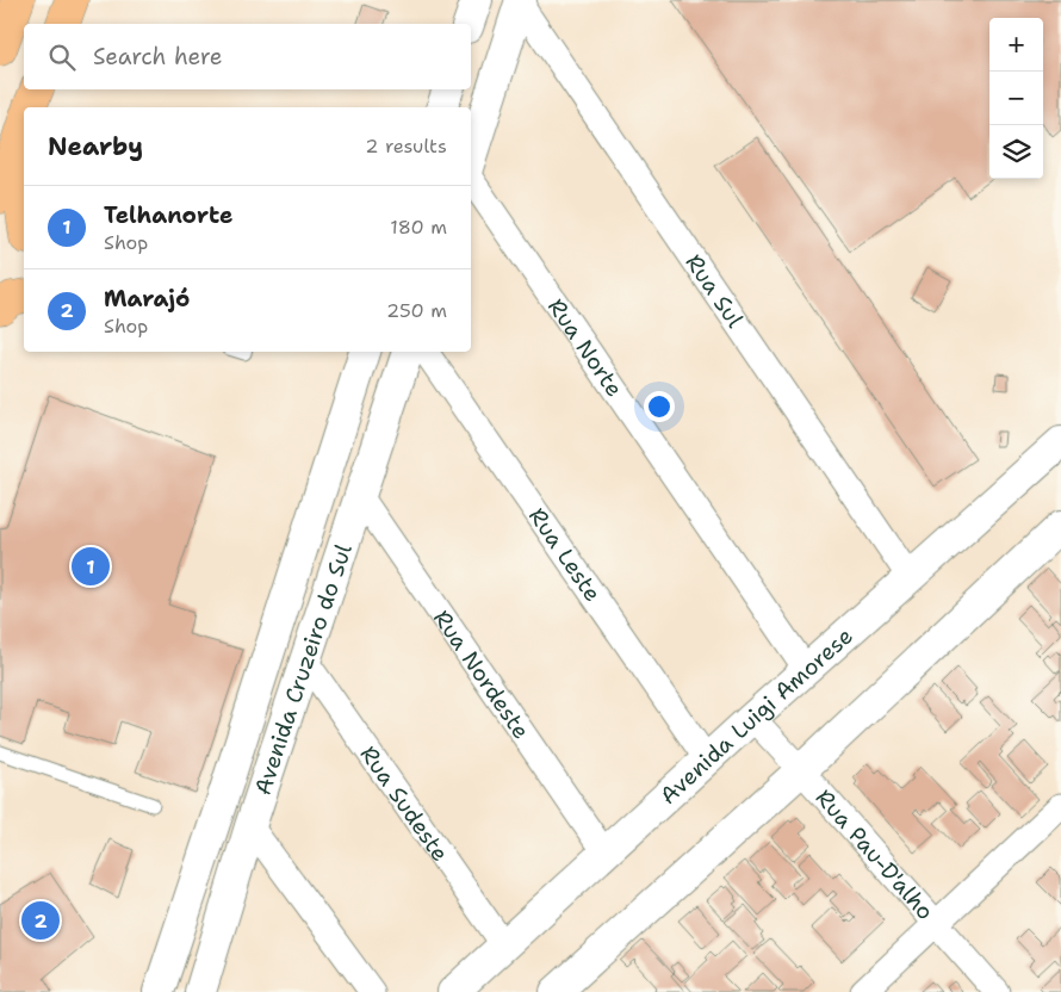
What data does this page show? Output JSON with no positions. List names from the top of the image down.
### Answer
{
  "streets": {
    "street": [
      "Rua Sul",
      "Rua Norte",
      "Rua Leste",
      "Avenida Cruzeiro do Sul",
      "Rua Nordeste",
      "Avenida Luigi Amorese",
      "Rua Sudeste",
      "Rua Pau-D'alho"
    ]
  },
  "crossings": [
    ["Rua Sul", "Avenida Luigi Amorese"],
    ["Rua Norte", "Avenida Luigi Amorese"],
    ["Rua Leste", "Avenida Luigi Amorese"],
    ["Avenida Cruzeiro do Sul", "Rua Nordeste"],
    ["Avenida Cruzeiro do Sul", "Rua Sudeste"],
    ["Rua Nordeste", "Avenida Luigi Amorese"],
    ["Avenida Luigi Amorese", "Rua Sudeste"],
    ["Avenida Luigi Amorese", "Rua Pau-D'alho"]
  ],
  "page": {
    "map_buttons": ["+", "−"],
    "search": "Search here",
    "heading": ["Nearby", "2 results"],
    "list": [
      {
        "mark": "1",
        "name": "Telhanorte",
        "note": "Shop",
        "value": "180 m"
      },
      {
        "mark": "2",
        "name": "Marajó",
        "note": "Shop",
        "value": "250 m"
      }
    ],
    "pins": ["1", "2"]
  }
}
